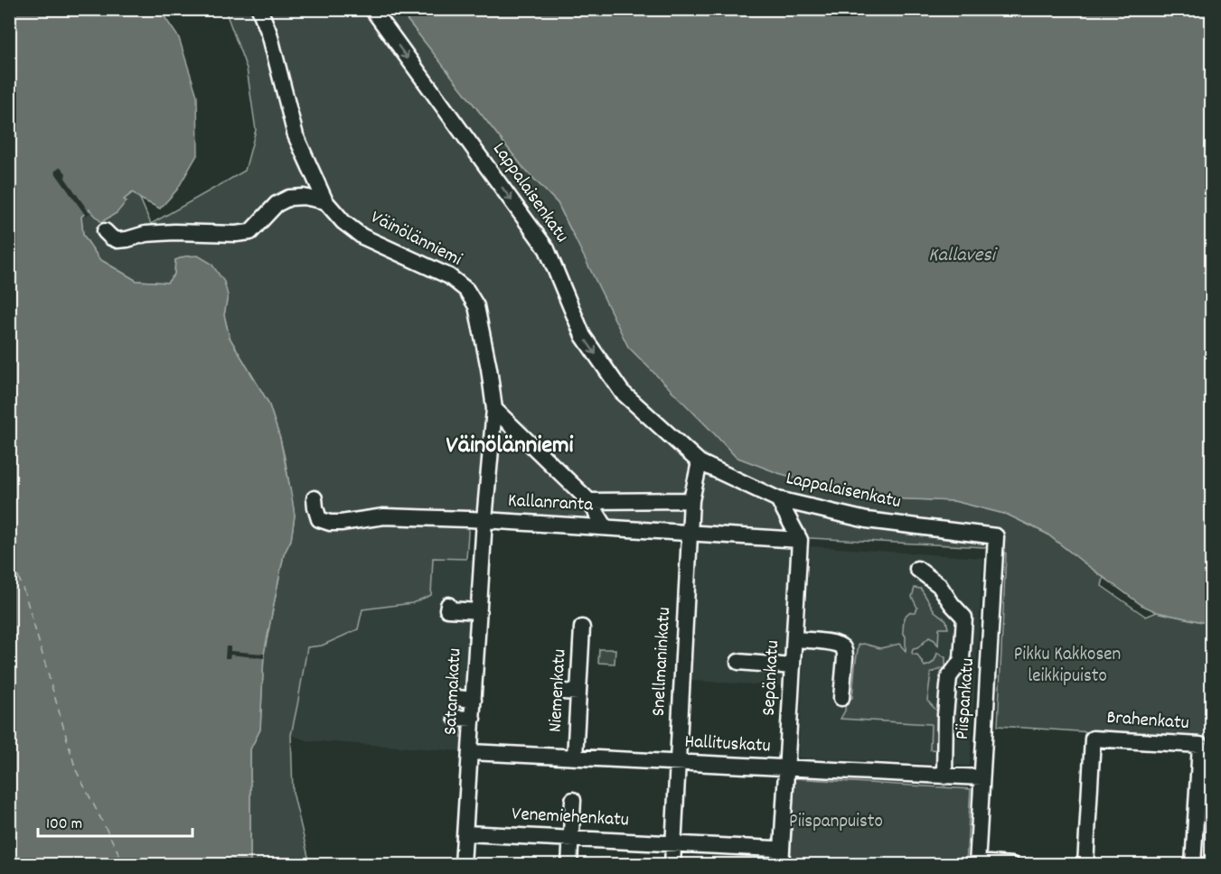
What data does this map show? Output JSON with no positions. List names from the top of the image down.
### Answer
{
  "streets": {
    "street": [
      "Lappalaisenkatu",
      "Väinölänniemi",
      "Kallanranta",
      "Snellmaninkatu",
      "Sepänkatu",
      "Niemenkatu",
      "Satamakatu",
      "Piispankatu",
      "Brahenkatu",
      "Hallituskatu",
      "Venemiehenkatu"
    ]
  },
  "crossings": [
    ["Lappalaisenkatu", "Snellmaninkatu"],
    ["Lappalaisenkatu", "Piispankatu"],
    ["Väinölänniemi", "Kallanranta"],
    ["Väinölänniemi", "Satamakatu"],
    ["Kallanranta", "Snellmaninkatu"],
    ["Kallanranta", "Sepänkatu"],
    ["Kallanranta", "Satamakatu"],
    ["Snellmaninkatu", "Hallituskatu"],
    ["Snellmaninkatu", "Venemiehenkatu"],
    ["Sepänkatu", "Hallituskatu"],
    ["Niemenkatu", "Hallituskatu"],
    ["Satamakatu", "Hallituskatu"],
    ["Satamakatu", "Venemiehenkatu"],
    ["Piispankatu", "Hallituskatu"]
  ],
  "one_way": ["Lappalaisenkatu"],
  "districts": ["Väinölänniemi"],
  "water": ["Kallavesi"],
  "parks": ["Pikku Kakkosen leikkipuisto", "Piispanpuisto"],
  "scale_bar": "100 m"
}
